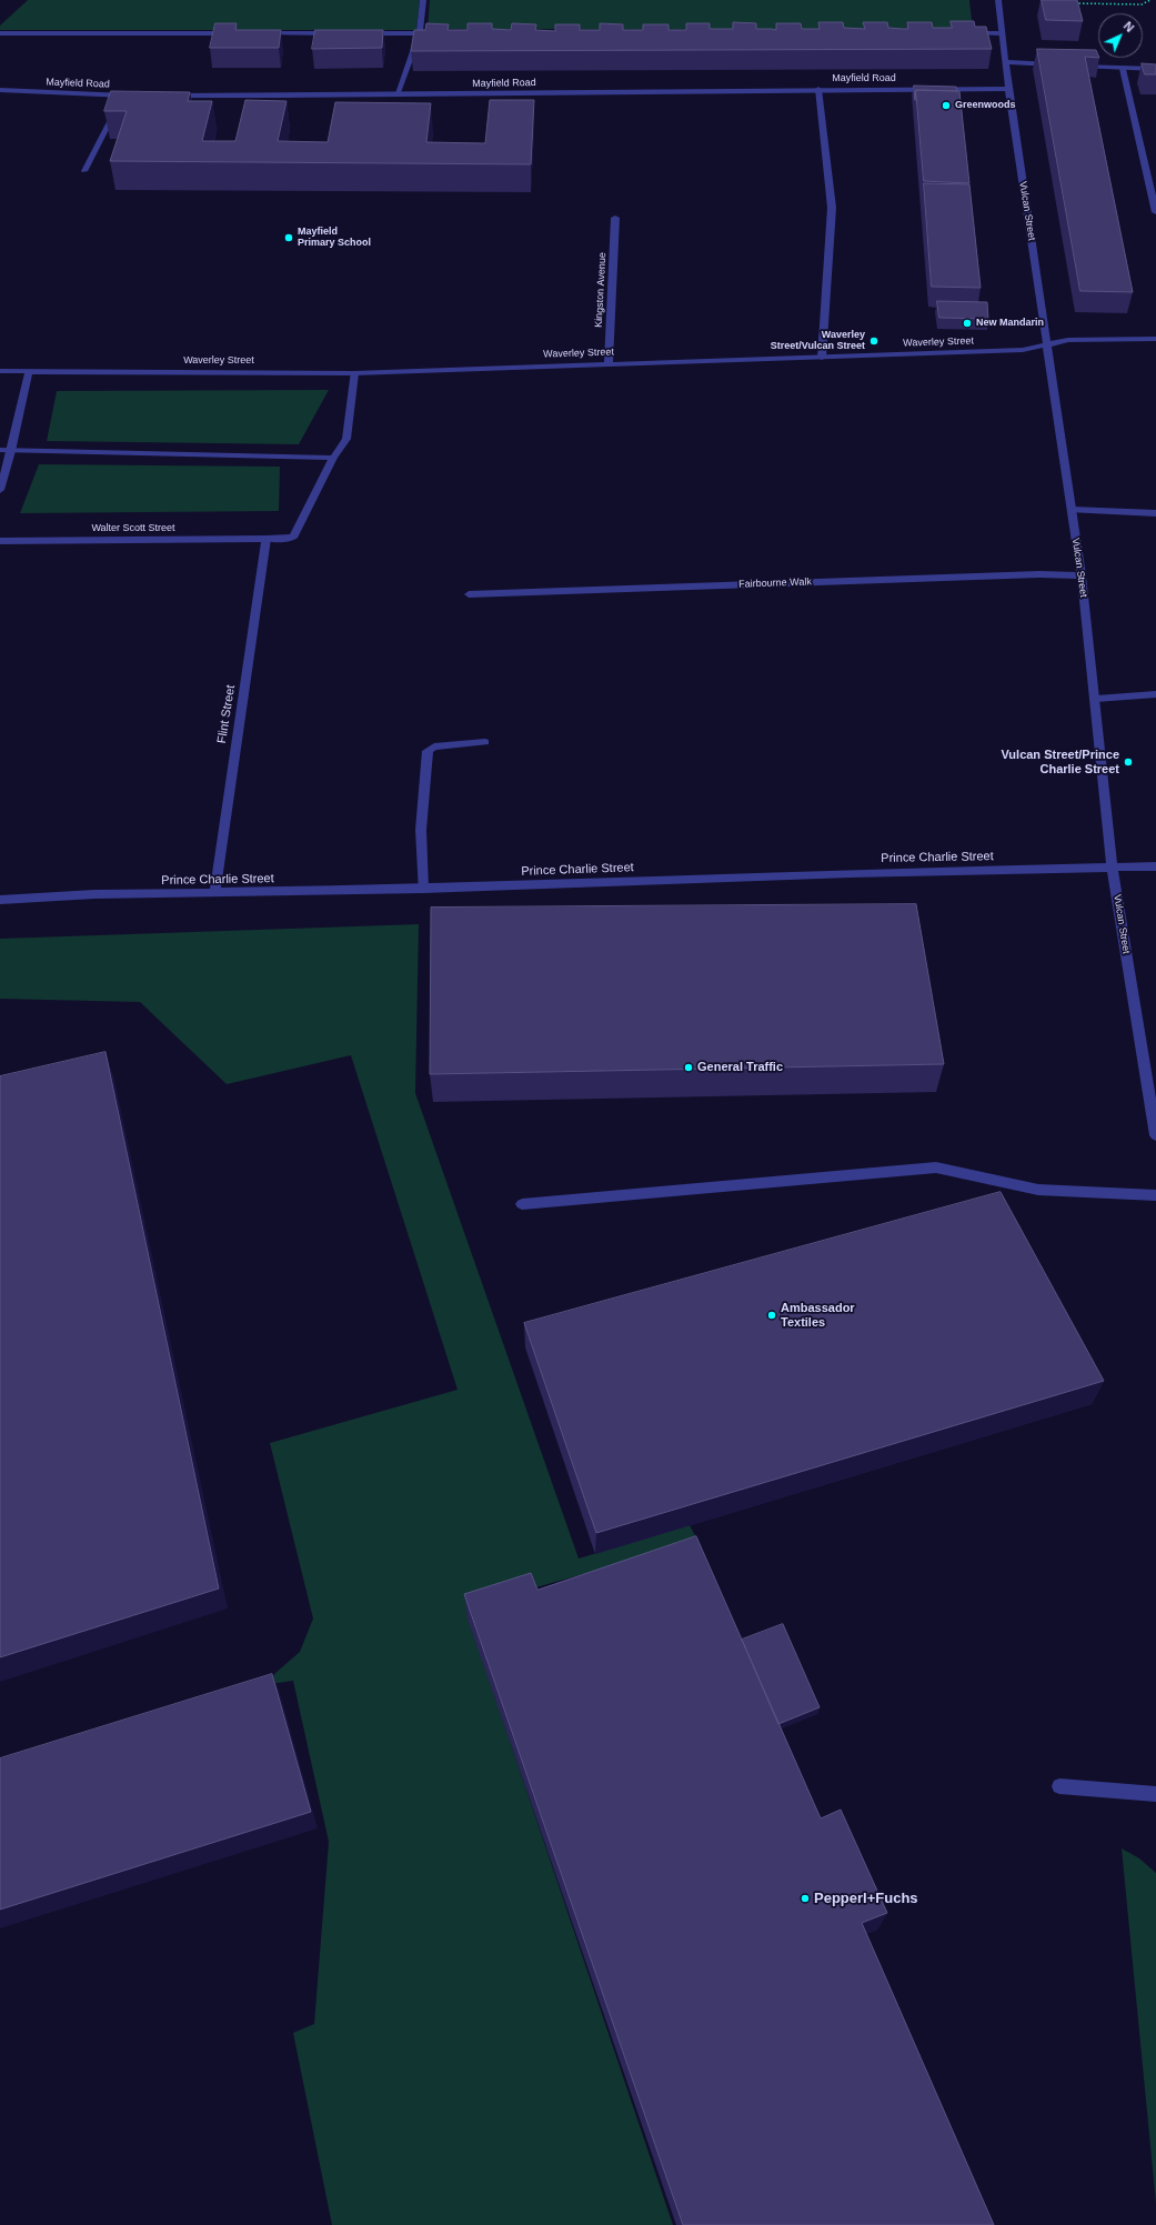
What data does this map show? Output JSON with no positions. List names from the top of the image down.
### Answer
{
  "streets": {
    "street": [
      "Mayfield Road",
      "Vulcan Street",
      "Kingston Avenue",
      "Waverley Street",
      "Walter Scott Street",
      "Fairbourne Walk",
      "Flint Street",
      "Prince Charlie Street"
    ]
  },
  "crossings": [
    ["Mayfield Road", "Vulcan Street"],
    ["Vulcan Street", "Waverley Street"],
    ["Vulcan Street", "Fairbourne Walk"],
    ["Vulcan Street", "Prince Charlie Street"],
    ["Kingston Avenue", "Waverley Street"],
    ["Walter Scott Street", "Flint Street"],
    ["Flint Street", "Prince Charlie Street"]
  ],
  "places": [
    "Greenwoods",
    "Mayfield Primary School",
    "New Mandarin",
    "Waverley Street/Vulcan Street",
    "Vulcan Street/Prince Charlie Street",
    "General Traffic",
    "Ambassador Textiles",
    "Pepperl+Fuchs"
  ],
  "north": "top right"
}
